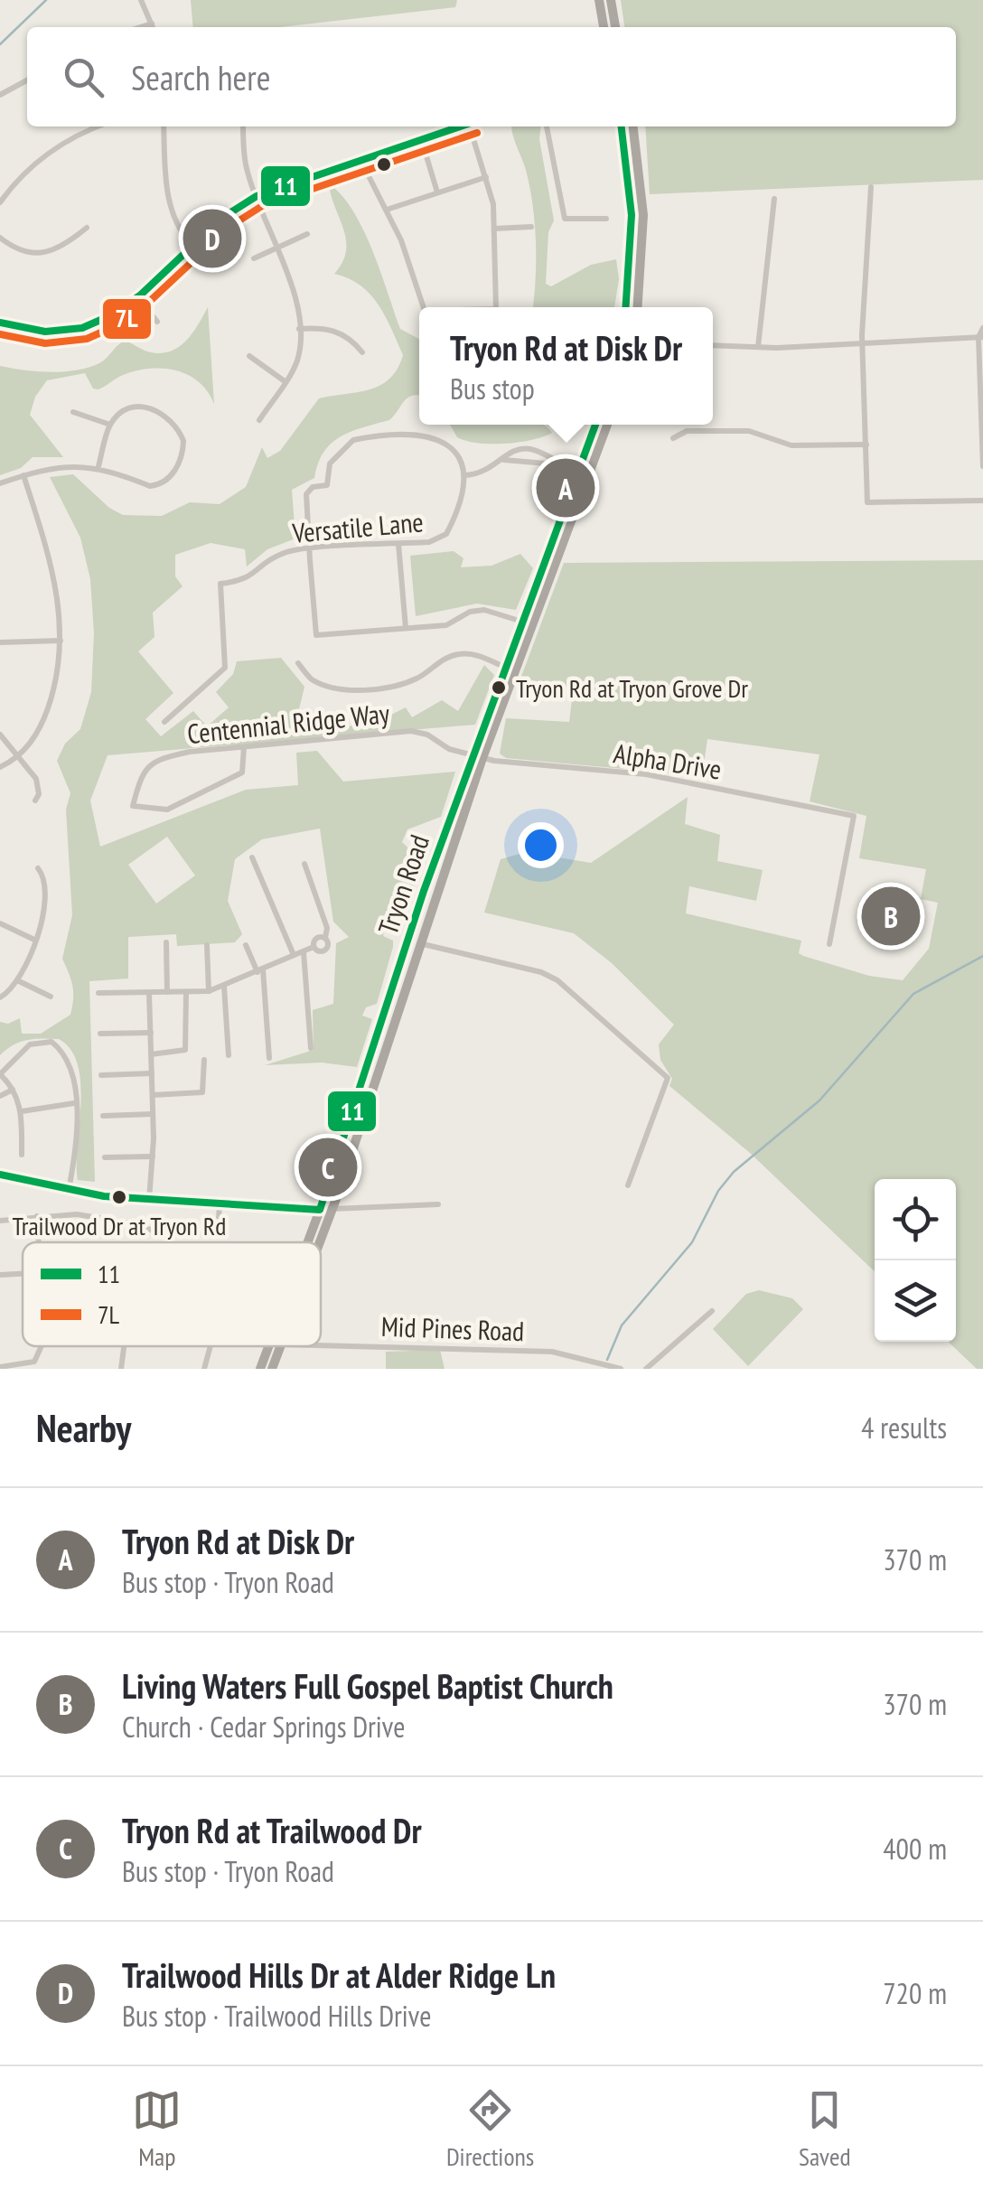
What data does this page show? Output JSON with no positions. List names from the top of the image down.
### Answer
{
  "streets": {
    "main road": ["Tryon Road"],
    "street": [
      "Versatile Lane",
      "Centennial Ridge Way",
      "Alpha Drive",
      "Mid Pines Road"
    ]
  },
  "crossings": [
    ["Centennial Ridge Way", "Alpha Drive"],
    ["Centennial Ridge Way", "Tryon Road"],
    ["Alpha Drive", "Tryon Road"]
  ],
  "places": ["Tryon Rd at Tryon Grove Dr", "Trailwood Dr at Tryon Rd"],
  "lines": ["transit line 11", "transit line 7L"],
  "legend": ["11", "7L"],
  "page": {
    "search": "Search here",
    "pins": [
      "D",
      "A",
      "B",
      "C"
    ],
    "popup": ["Tryon Rd at Disk Dr", "Bus stop"],
    "heading": ["Nearby", "4 results"],
    "list": [
      {
        "mark": "A",
        "name": "Tryon Rd at Disk Dr",
        "note": "Bus stop · Tryon Road",
        "value": "370 m"
      },
      {
        "mark": "B",
        "name": "Living Waters Full Gospel Baptist Church",
        "note": "Church · Cedar Springs Drive",
        "value": "370 m"
      },
      {
        "mark": "C",
        "name": "Tryon Rd at Trailwood Dr",
        "note": "Bus stop · Tryon Road",
        "value": "400 m"
      },
      {
        "mark": "D",
        "name": "Trailwood Hills Dr at Alder Ridge Ln",
        "note": "Bus stop · Trailwood Hills Drive",
        "value": "720 m"
      }
    ],
    "nav": ["Map", "Directions", "Saved"]
  }
}
